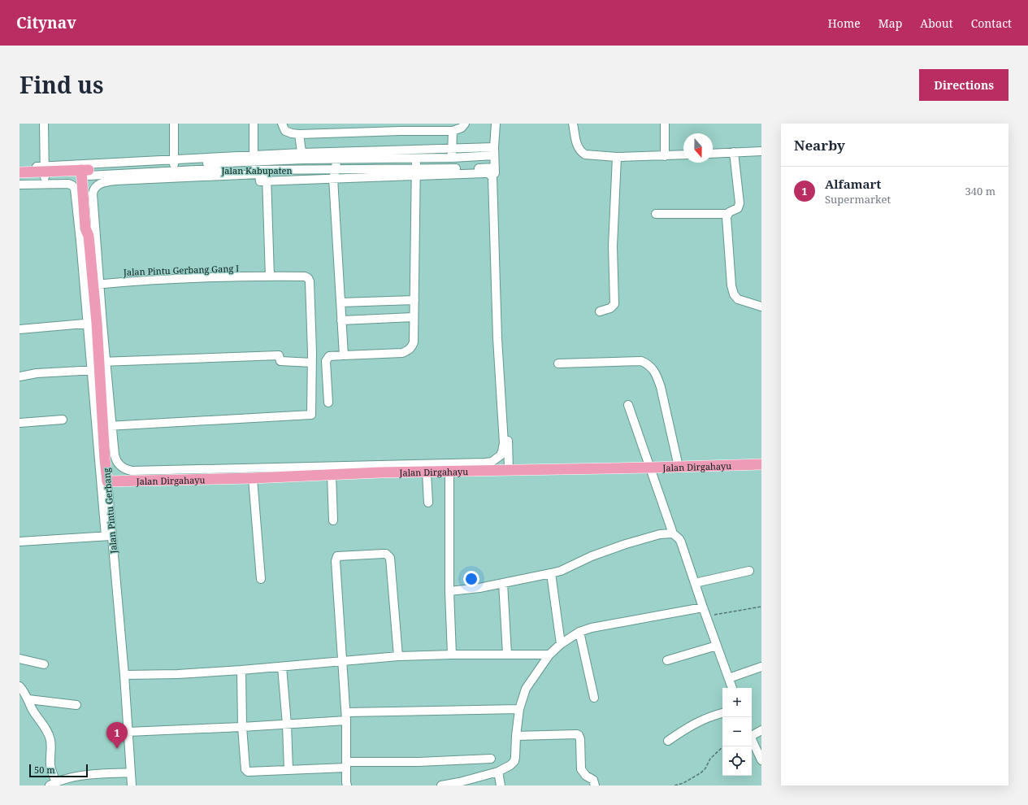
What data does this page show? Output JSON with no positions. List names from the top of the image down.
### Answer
{
  "streets": {
    "main road": ["Jalan Kabupaten", "Jalan Dirgahayu", "Jalan Pintu Gerbang"],
    "street": ["Jalan Pintu Gerbang Gang I"]
  },
  "crossings": [
    ["Jalan Kabupaten", "Jalan Pintu Gerbang"],
    ["Jalan Pintu Gerbang Gang I", "Jalan Pintu Gerbang"],
    ["Jalan Dirgahayu", "Jalan Pintu Gerbang"]
  ],
  "scale_bar": "50 m",
  "north": "bottom",
  "page": {
    "header": "Citynav",
    "nav": [
      "Home",
      "Map",
      "About",
      "Contact"
    ],
    "title": "Find us",
    "buttons": "Directions",
    "heading": "Nearby",
    "list": [
      {
        "mark": "1",
        "name": "Alfamart",
        "note": "Supermarket",
        "value": "340 m"
      }
    ],
    "map_buttons": ["+", "−"],
    "pins": "1",
    "scale": "50 m"
  }
}
